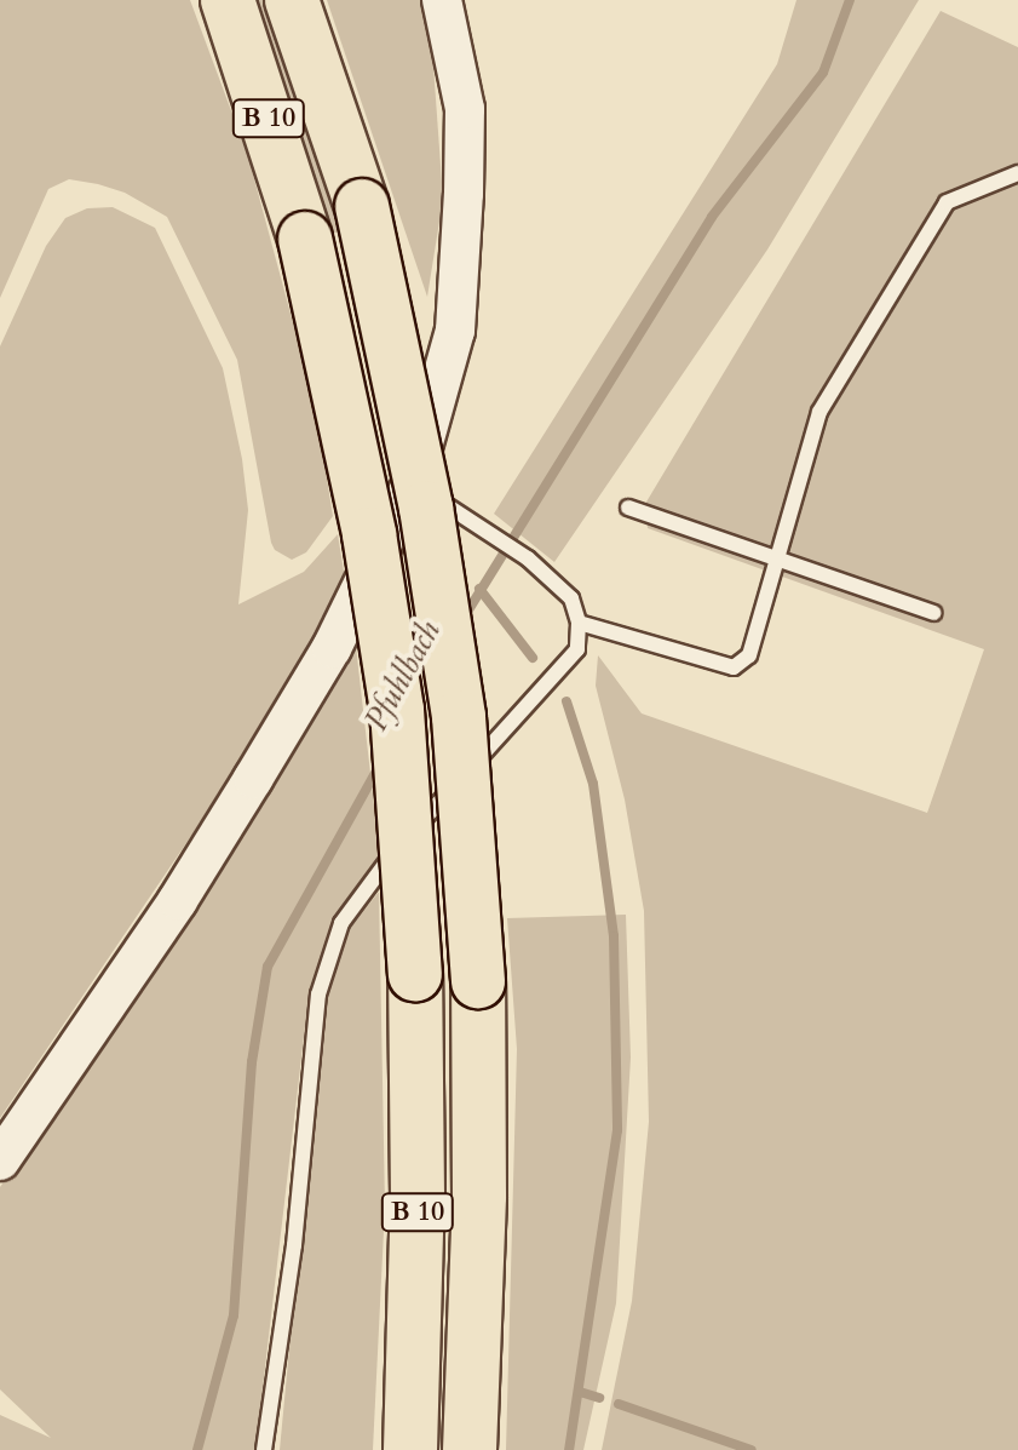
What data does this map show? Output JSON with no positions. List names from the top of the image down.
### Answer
{
  "streets": {
    "highway": ["B 10"]
  },
  "water": ["Pfuhlbach"]
}
